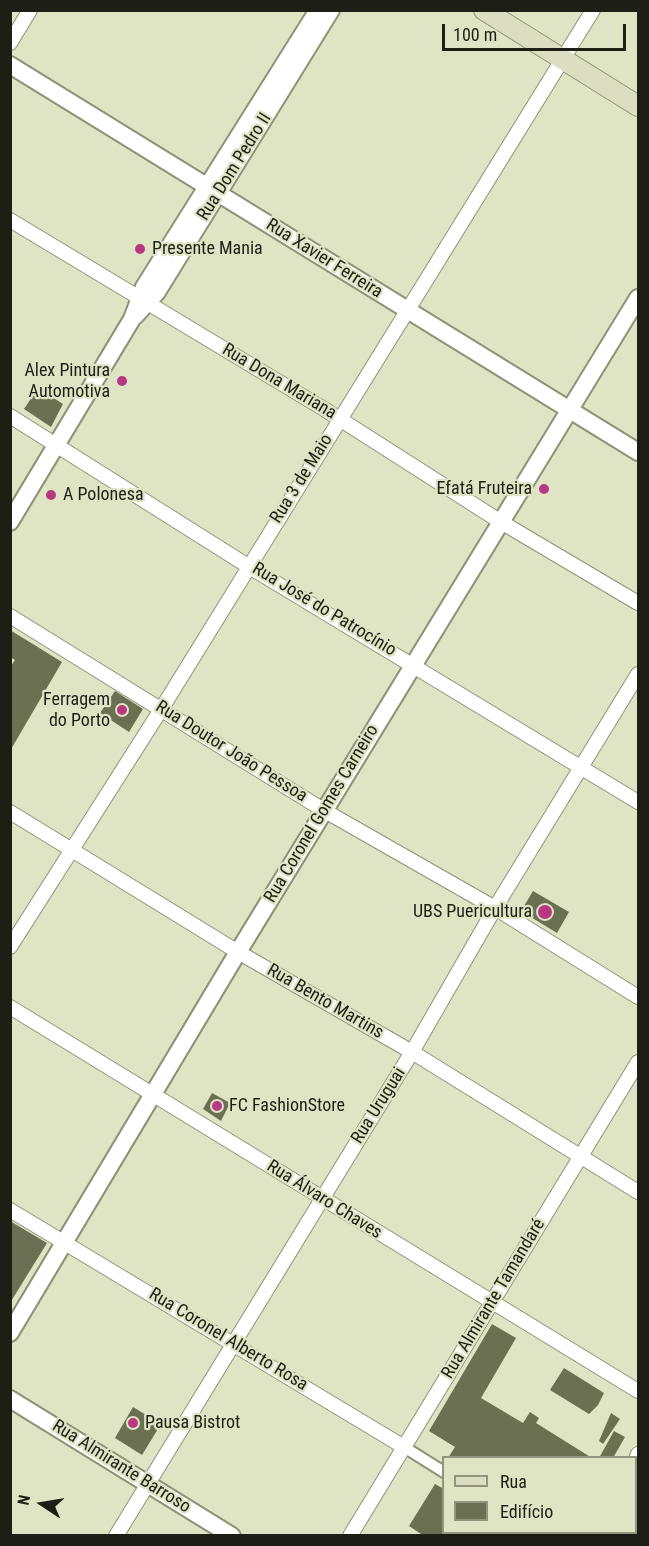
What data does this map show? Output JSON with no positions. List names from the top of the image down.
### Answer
{
  "streets": {
    "street": [
      "Rua Dom Pedro II",
      "Rua Xavier Ferreira",
      "Rua Dona Mariana",
      "Rua 3 de Maio",
      "Rua José do Patrocínio",
      "Rua Doutor João Pessoa",
      "Rua Coronel Gomes Carneiro",
      "Rua Bento Martins",
      "Rua Uruguai",
      "Rua Álvaro Chaves",
      "Rua Almirante Tamandaré",
      "Rua Coronel Alberto Rosa",
      "Rua Almirante Barroso"
    ]
  },
  "crossings": [
    ["Rua Dom Pedro II", "Rua Xavier Ferreira"],
    ["Rua Dom Pedro II", "Rua Dona Mariana"],
    ["Rua Dom Pedro II", "Rua José do Patrocínio"],
    ["Rua Xavier Ferreira", "Rua 3 de Maio"],
    ["Rua Xavier Ferreira", "Rua Coronel Gomes Carneiro"],
    ["Rua Dona Mariana", "Rua 3 de Maio"],
    ["Rua Dona Mariana", "Rua Coronel Gomes Carneiro"],
    ["Rua 3 de Maio", "Rua José do Patrocínio"],
    ["Rua 3 de Maio", "Rua Doutor João Pessoa"],
    ["Rua 3 de Maio", "Rua Bento Martins"],
    ["Rua José do Patrocínio", "Rua Coronel Gomes Carneiro"],
    ["Rua José do Patrocínio", "Rua Uruguai"],
    ["Rua Doutor João Pessoa", "Rua Coronel Gomes Carneiro"],
    ["Rua Doutor João Pessoa", "Rua Uruguai"],
    ["Rua Coronel Gomes Carneiro", "Rua Bento Martins"],
    ["Rua Coronel Gomes Carneiro", "Rua Álvaro Chaves"],
    ["Rua Coronel Gomes Carneiro", "Rua Coronel Alberto Rosa"],
    ["Rua Bento Martins", "Rua Uruguai"],
    ["Rua Bento Martins", "Rua Almirante Tamandaré"],
    ["Rua Uruguai", "Rua Álvaro Chaves"],
    ["Rua Uruguai", "Rua Coronel Alberto Rosa"],
    ["Rua Uruguai", "Rua Almirante Barroso"],
    ["Rua Álvaro Chaves", "Rua Almirante Tamandaré"],
    ["Rua Almirante Tamandaré", "Rua Coronel Alberto Rosa"]
  ],
  "places": [
    "Presente Mania",
    "Alex Pintura Automotiva",
    "Efatá Fruteira",
    "A Polonesa",
    "Ferragem do Porto",
    "UBS Puericultura",
    "FC FashionStore",
    "Pausa Bistrot"
  ],
  "legend": ["Rua", "Edifício"],
  "scale_bar": "100 m",
  "north": "left"
}
